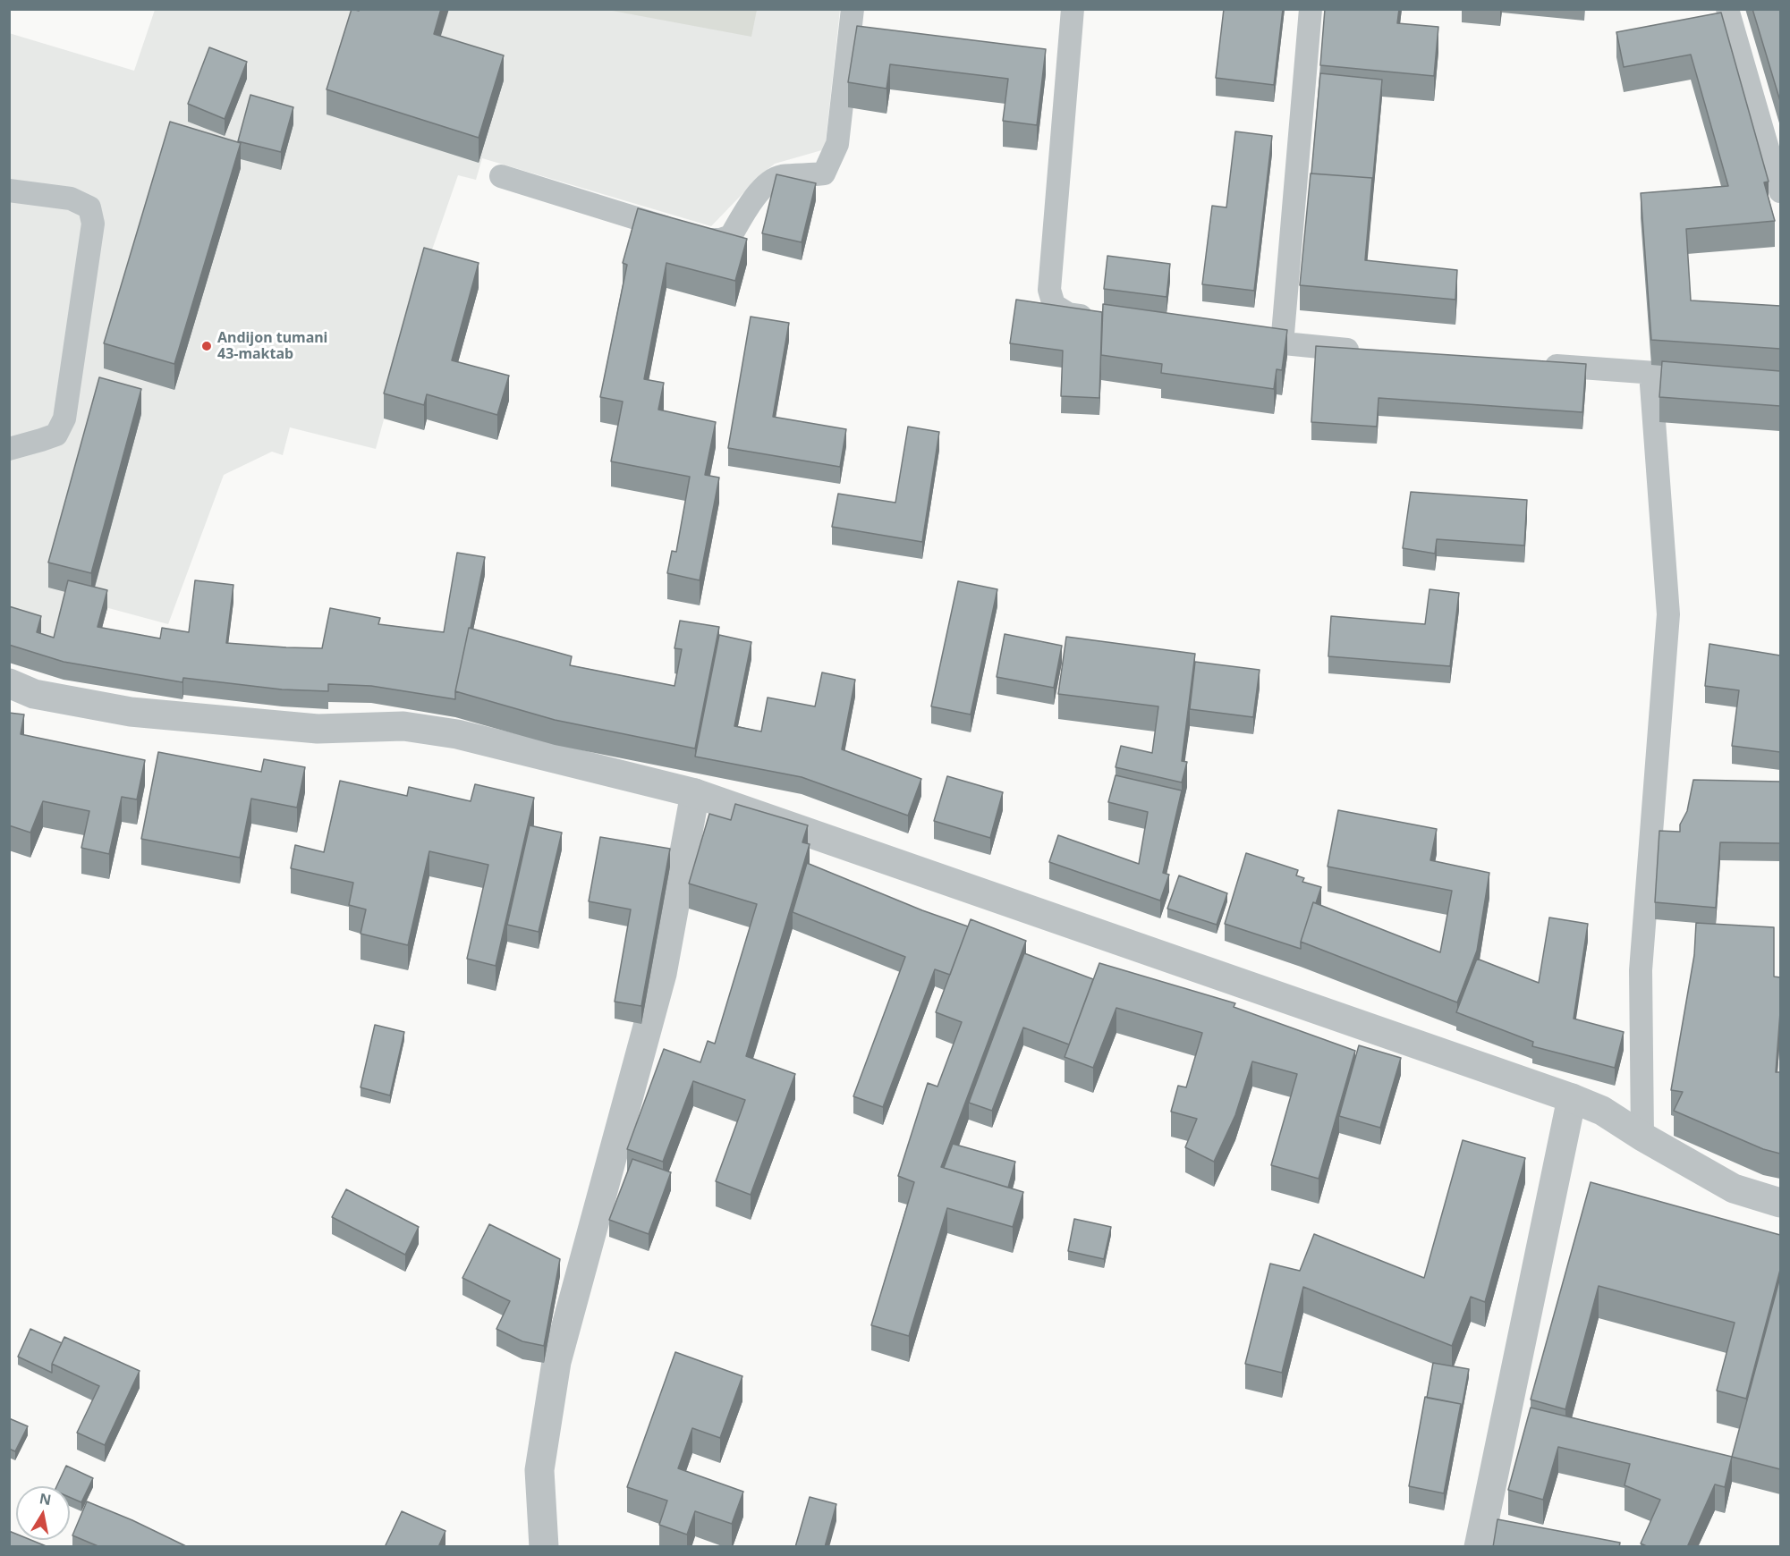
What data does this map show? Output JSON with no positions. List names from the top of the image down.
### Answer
{
  "places": ["Andijon tumani 43-maktab"],
  "north": "top"
}
